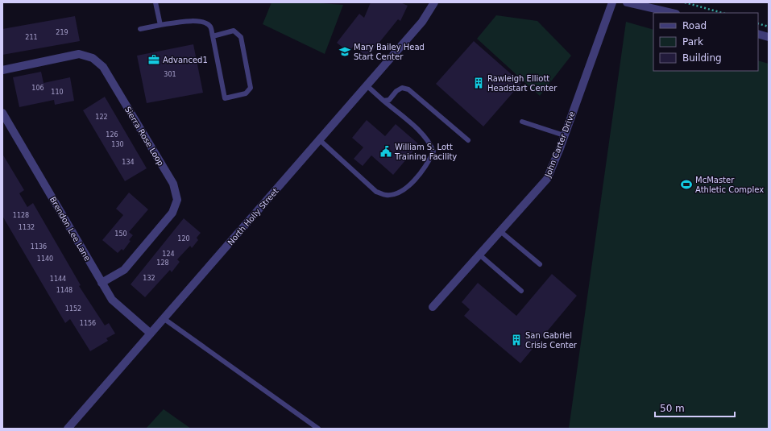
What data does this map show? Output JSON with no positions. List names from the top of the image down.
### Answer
{
  "streets": {
    "street": [
      "Sierra Rose Loop",
      "John Carter Drive",
      "North Holly Street",
      "Brendon Lee Lane"
    ]
  },
  "crossings": [
    ["Sierra Rose Loop", "Brendon Lee Lane"],
    ["North Holly Street", "Brendon Lee Lane"]
  ],
  "places": {
    "school or university": ["Mary Bailey Head Start Center"],
    "office": ["Advanced1"],
    "building": ["Rawleigh Elliott Headstart Center", "San Gabriel Crisis Center"],
    "public building": ["William S. Lott Training Facility"],
    "sports": ["McMaster Athletic Complex"]
  },
  "house_numbers": [
    "219",
    "211",
    "301",
    "106",
    "110",
    "122",
    "126",
    "130",
    "134",
    "1128",
    "1132",
    "150",
    "120",
    "1136",
    "124",
    "1140",
    "128",
    "132",
    "1144",
    "1148",
    "1152",
    "1156"
  ],
  "legend": ["Road", "Park", "Building"],
  "scale_bar": "50 m"
}
